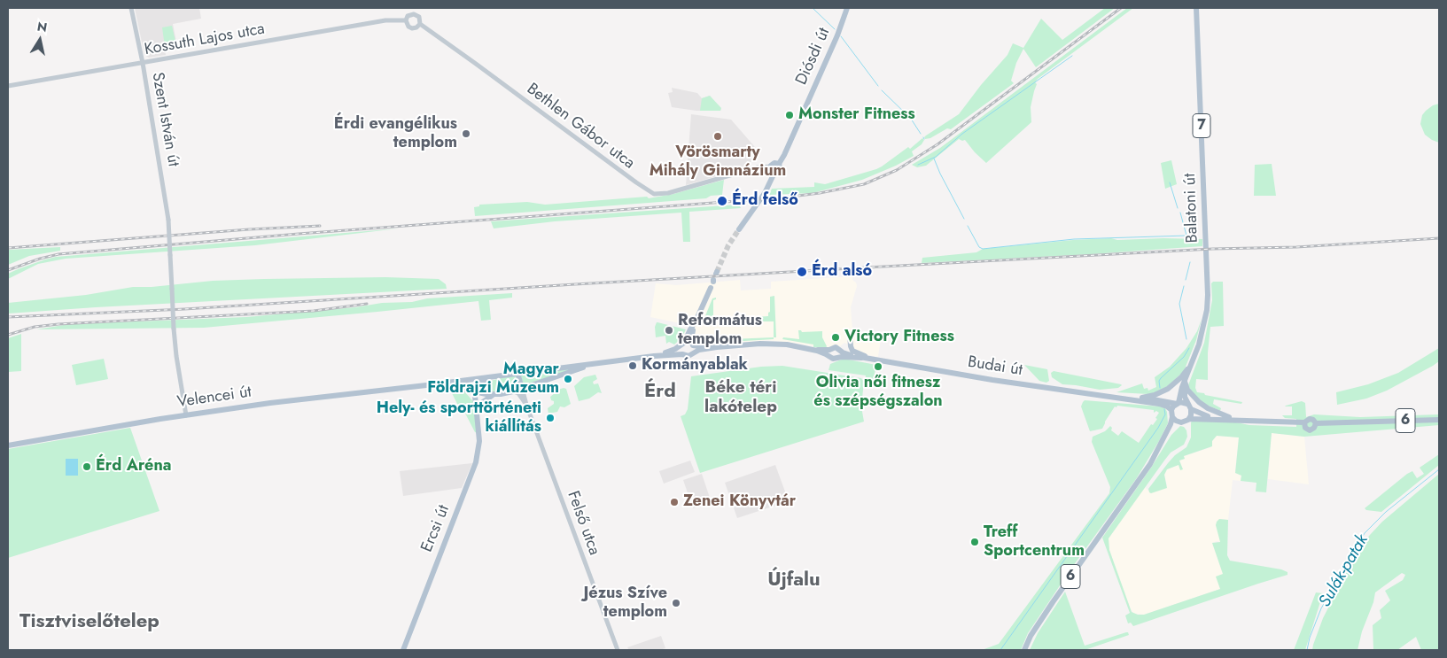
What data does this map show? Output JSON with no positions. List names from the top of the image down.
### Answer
{
  "streets": {
    "main road": [
      "Diósdi út",
      "7",
      "Balatoni út",
      "Budai út",
      "Velencei út",
      "6",
      "Ercsi út"
    ],
    "street": [
      "Kossuth Lajos utca",
      "Szent István út",
      "Bethlen Gábor utca",
      "Felső utca"
    ]
  },
  "crossings": [
    ["Kossuth Lajos utca", "Szent István út"],
    ["Kossuth Lajos utca", "Bethlen Gábor utca"],
    ["Diósdi út", "Bethlen Gábor utca"],
    ["Szent István út", "Velencei út"],
    ["7", "Balatoni út"],
    ["7", "Budai út"],
    ["7", "6"],
    ["Balatoni út", "Budai út"],
    ["Balatoni út", "6"],
    ["Budai út", "6"]
  ],
  "districts": [
    "Béke téri lakótelep",
    "Érd",
    "Újfalu",
    "Tisztviselőtelep"
  ],
  "water": ["Sulák-patak"],
  "places": [
    "Monster Fitness",
    "Érdi evangélikus templom",
    "Vörösmarty Mihály Gimnázium",
    "Érd felső",
    "Érd alsó",
    "Református templom",
    "Victory Fitness",
    "Kormányablak",
    "Olivia női fitnesz és szépségszalon",
    "Magyar Földrajzi Múzeum",
    "Hely- és sporttörténeti kiállítás",
    "Érd Aréna",
    "Zenei Könyvtár",
    "Treff Sportcentrum",
    "Jézus Szíve templom"
  ],
  "north": "top"
}
